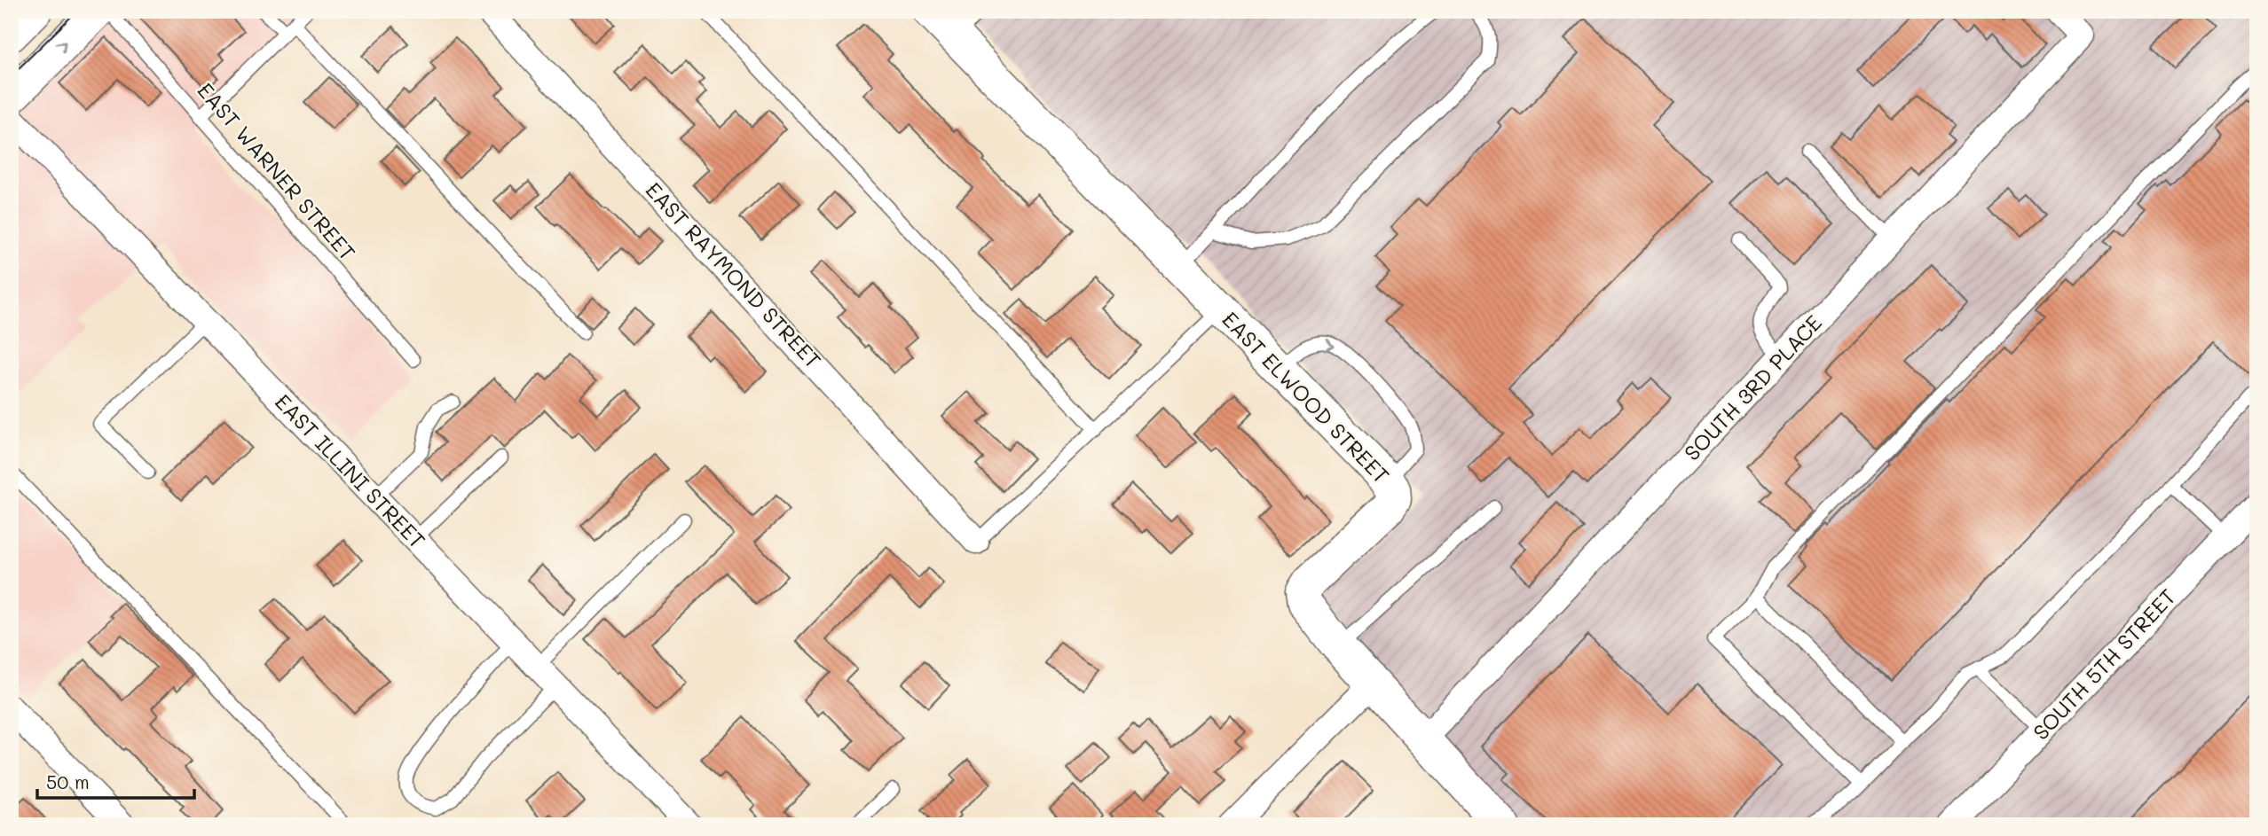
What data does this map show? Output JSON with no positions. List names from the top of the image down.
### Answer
{
  "streets": {
    "street": [
      "EAST RAYMOND STREET",
      "SOUTH 3RD PLACE",
      "EAST ELWOOD STREET",
      "EAST ILLINI STREET",
      "SOUTH 5TH STREET"
    ],
    "lane": ["EAST WARNER STREET"]
  },
  "crossings": [
    ["SOUTH 3RD PLACE", "EAST ELWOOD STREET"]
  ],
  "scale_bar": "50 m"
}
